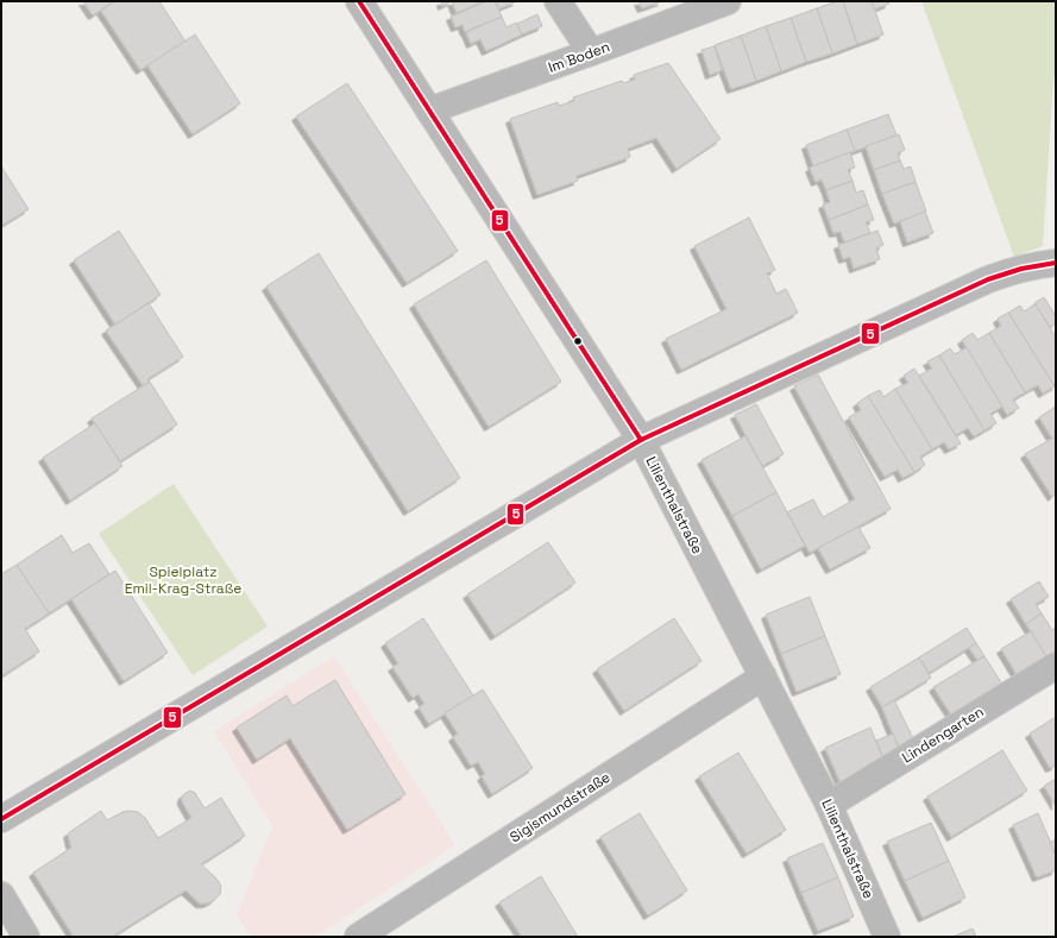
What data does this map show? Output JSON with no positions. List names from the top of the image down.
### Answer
{
  "streets": {
    "street": [
      "Im Boden",
      "Lilienthalstraße",
      "Lindengarten",
      "Sigismundstraße"
    ]
  },
  "crossings": [
    ["Im Boden", "Lilienthalstraße"],
    ["Lilienthalstraße", "Lindengarten"],
    ["Lilienthalstraße", "Sigismundstraße"]
  ],
  "parks": ["Spielplatz Emil-Krag-Straße"],
  "lines": ["transit line 5"]
}
